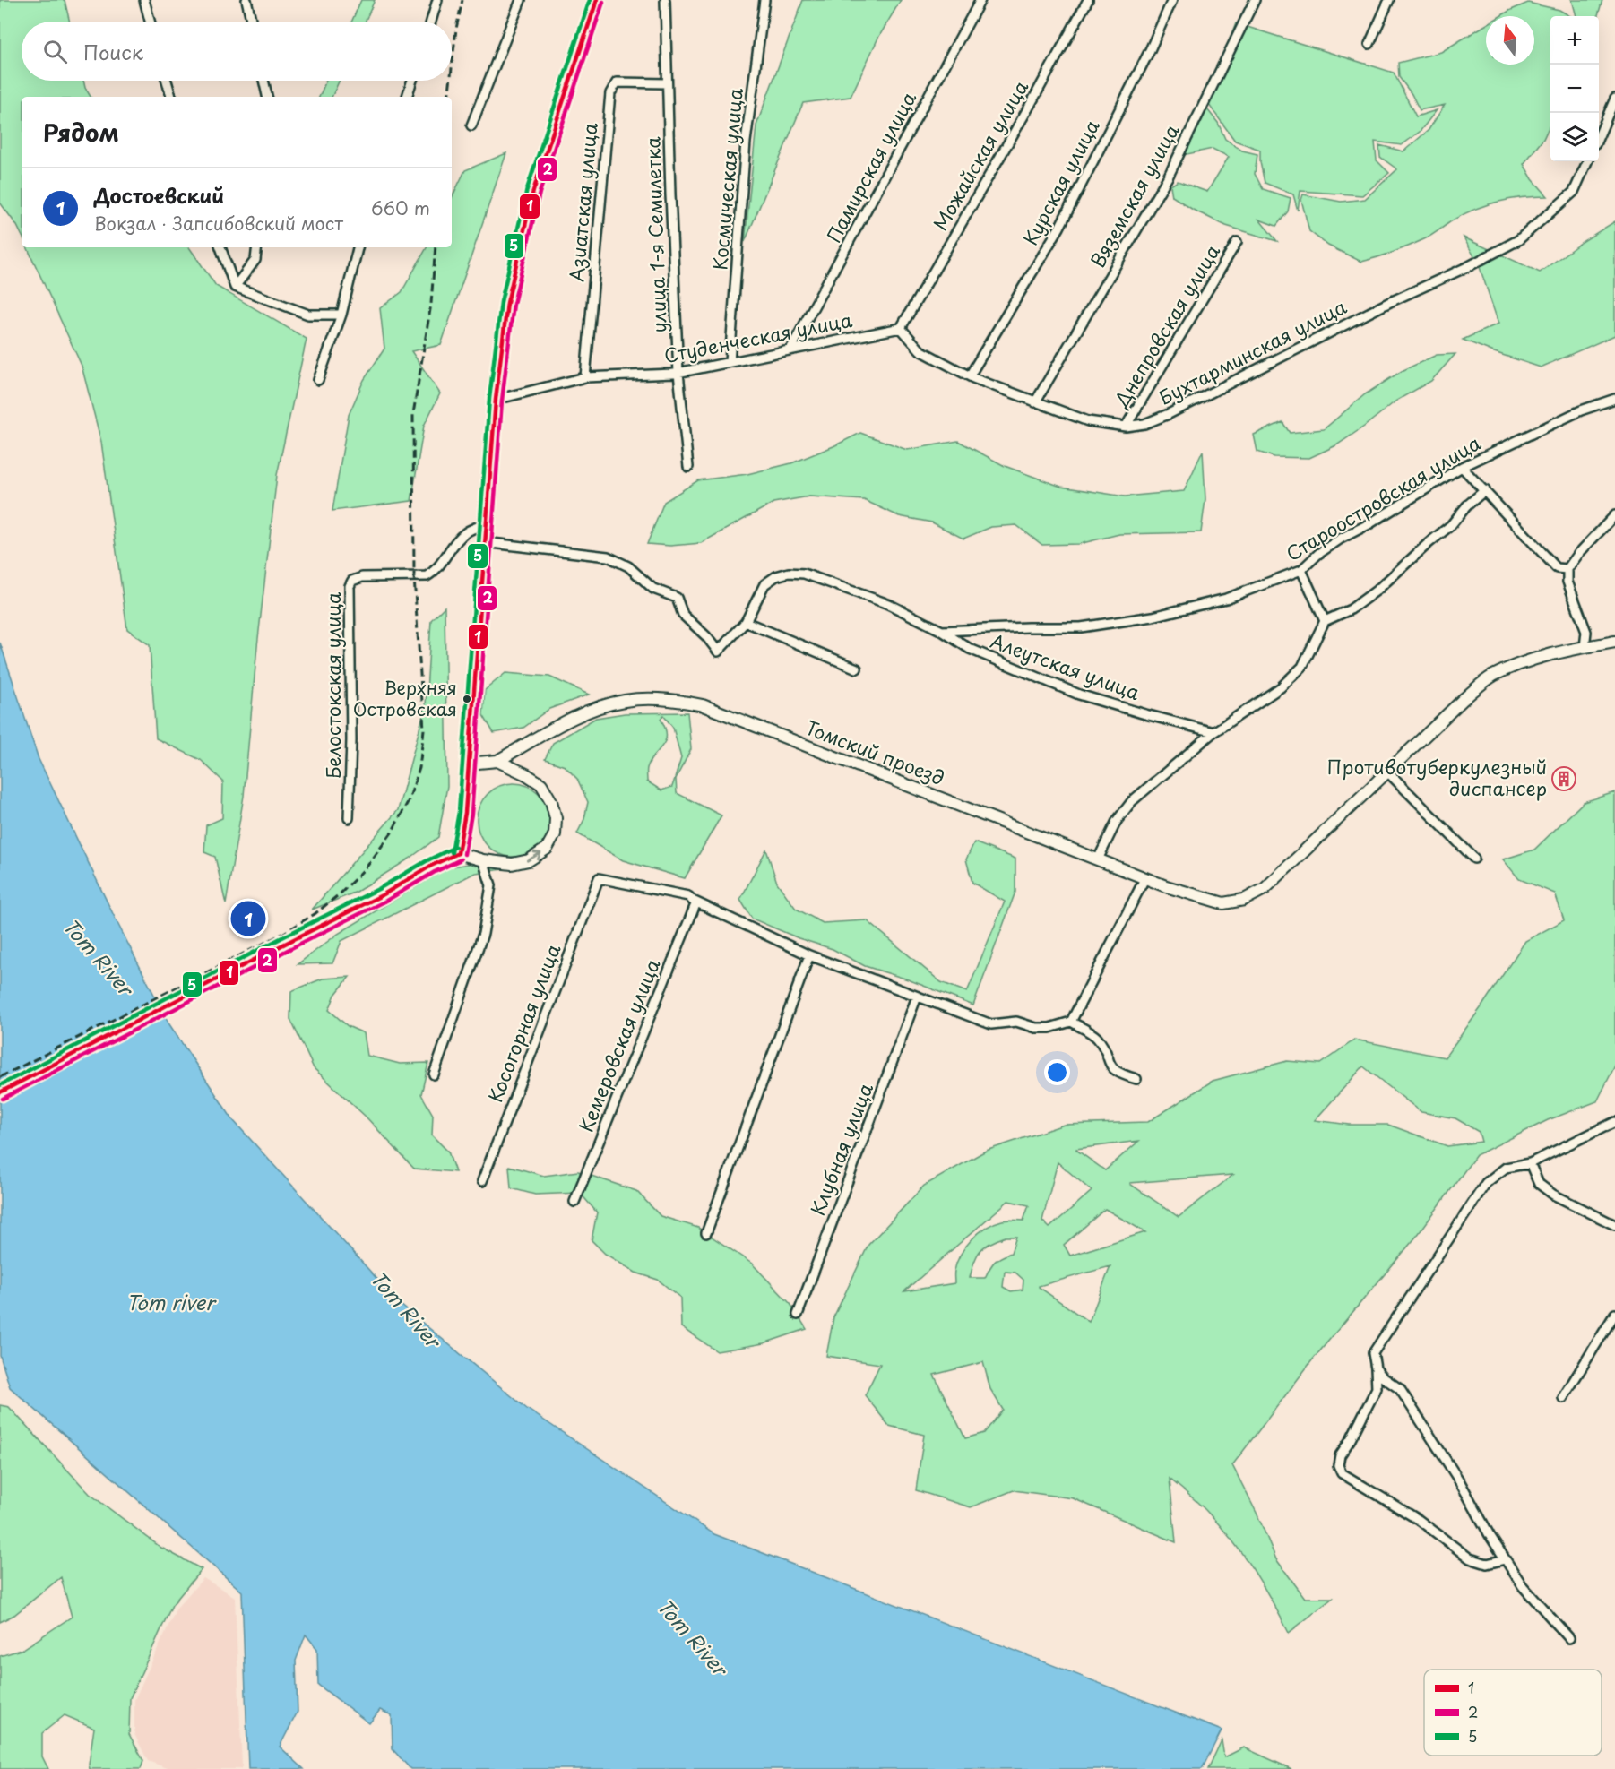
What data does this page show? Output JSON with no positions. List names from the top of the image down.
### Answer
{
  "streets": {
    "main road": ["Томский проезд"],
    "street": [
      "Можайская улица",
      "Памирская улица",
      "Космическая улица",
      "Курская улица",
      "Вяземская улица",
      "Азиатская улица",
      "улица 1-я Семилетка",
      "Днепровская улица",
      "Студенческая улица",
      "Бухтарминская улица",
      "Староостровская улица",
      "Алеутская улица",
      "Белостокская улица",
      "Косогорная улица",
      "Кемеровская улица",
      "Клубная улица"
    ]
  },
  "crossings": [
    ["Можайская улица", "Студенческая улица"],
    ["Можайская улица", "Бухтарминская улица"],
    ["Памирская улица", "Студенческая улица"],
    ["Космическая улица", "Студенческая улица"],
    ["Курская улица", "Бухтарминская улица"],
    ["Вяземская улица", "Бухтарминская улица"],
    ["Азиатская улица", "улица 1-я Семилетка"],
    ["Азиатская улица", "Студенческая улица"],
    ["улица 1-я Семилетка", "Студенческая улица"],
    ["Днепровская улица", "Бухтарминская улица"],
    ["Студенческая улица", "Бухтарминская улица"],
    ["Староостровская улица", "Алеутская улица"],
    ["Косогорная улица", "Кемеровская улица"]
  ],
  "water": ["Tom River", "Tom river"],
  "places": {
    "other": ["Верхняя Островская"],
    "building": ["Противотуберкулезный диспансер"]
  },
  "lines": ["transit line 1", "transit line 5", "transit line 2"],
  "legend": ["1", "2", "5"],
  "north": "top",
  "page": {
    "map_buttons": ["+", "−"],
    "search": "Поиск",
    "heading": "Рядом",
    "list": [
      {
        "mark": "1",
        "name": "Достоевский",
        "note": "Вокзал · Запсибовский мост",
        "value": "660 m"
      }
    ],
    "pins": "1"
  }
}
